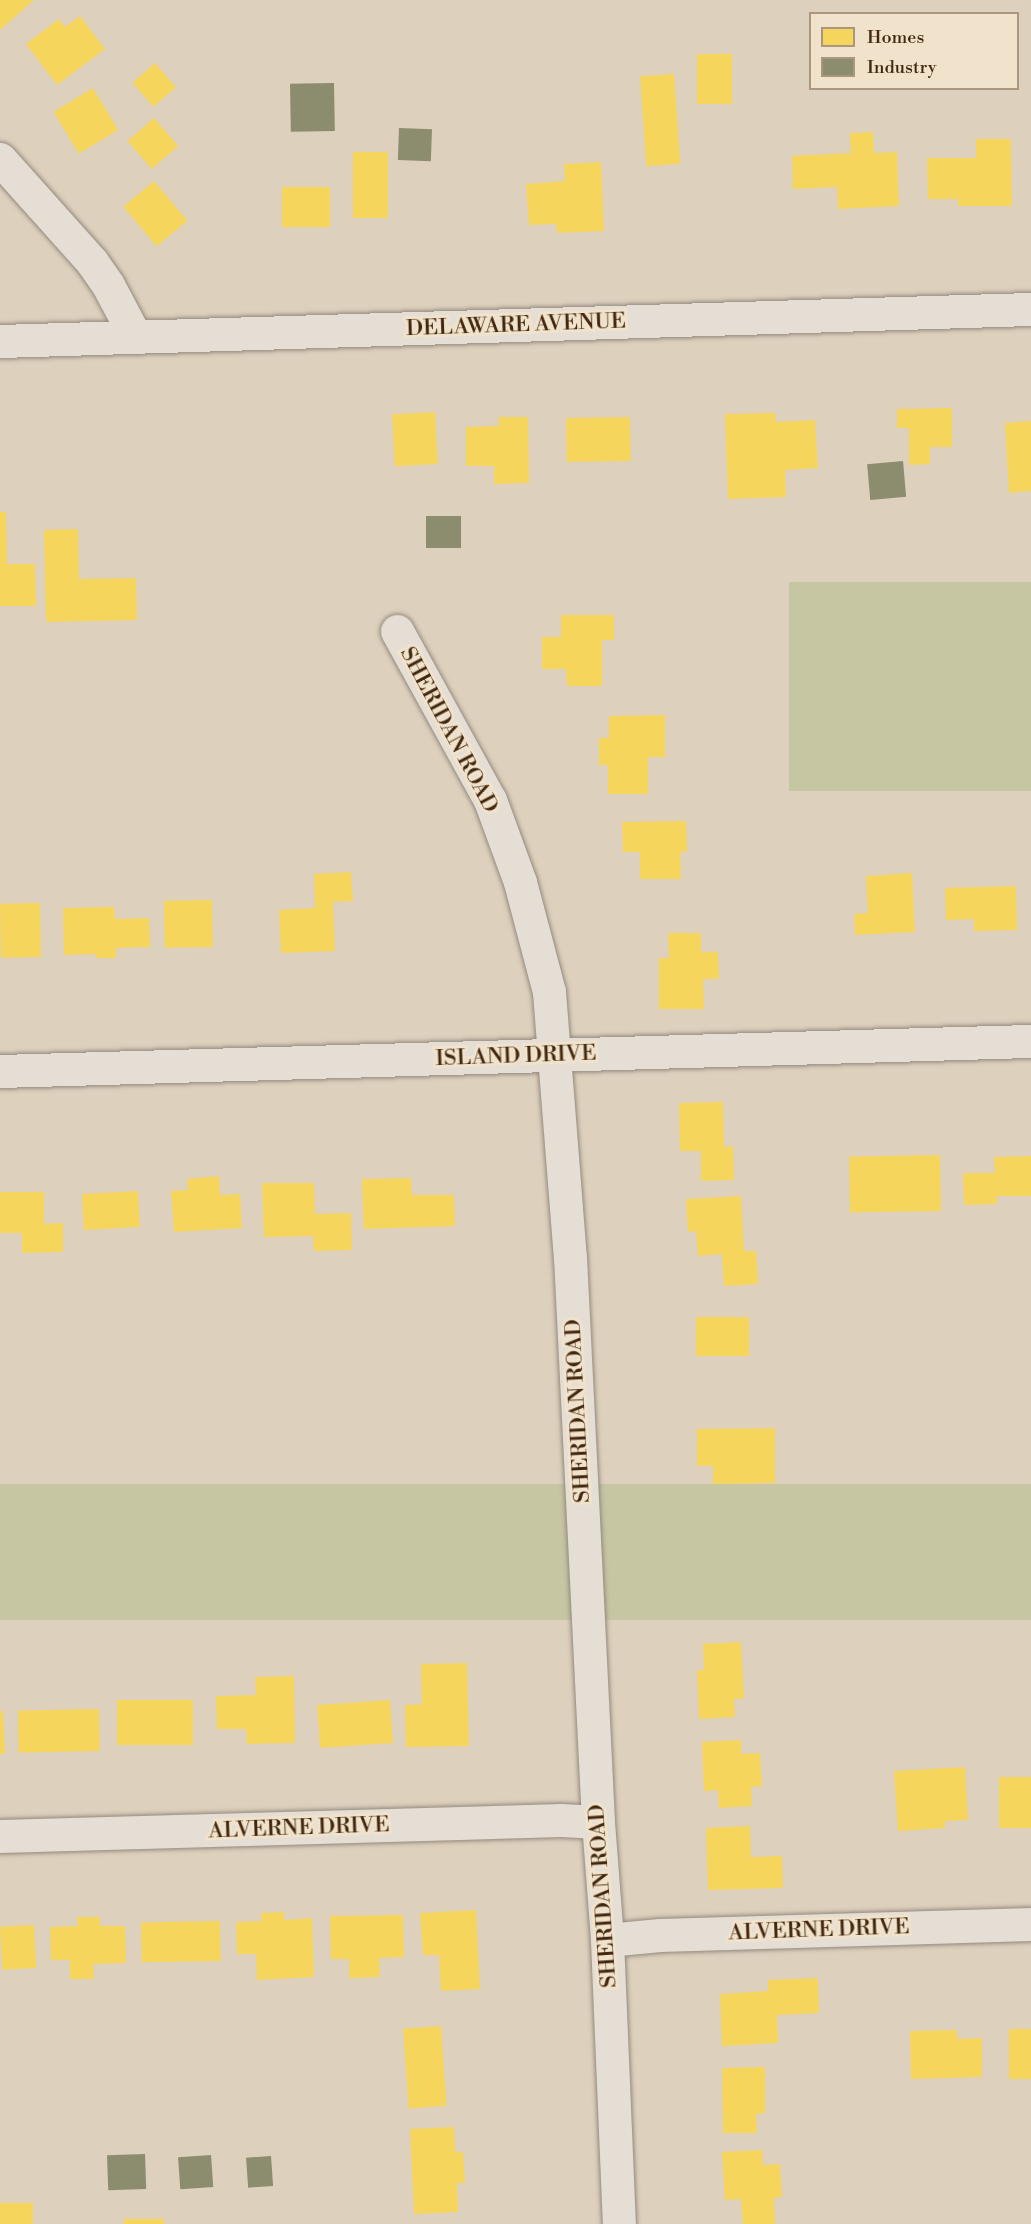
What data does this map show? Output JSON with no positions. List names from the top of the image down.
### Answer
{
  "streets": {
    "street": [
      "DELAWARE AVENUE",
      "SHERIDAN ROAD",
      "ISLAND DRIVE",
      "ALVERNE DRIVE"
    ]
  },
  "crossings": [
    ["SHERIDAN ROAD", "ISLAND DRIVE"],
    ["SHERIDAN ROAD", "ALVERNE DRIVE"]
  ],
  "legend": ["Homes", "Industry"]
}
